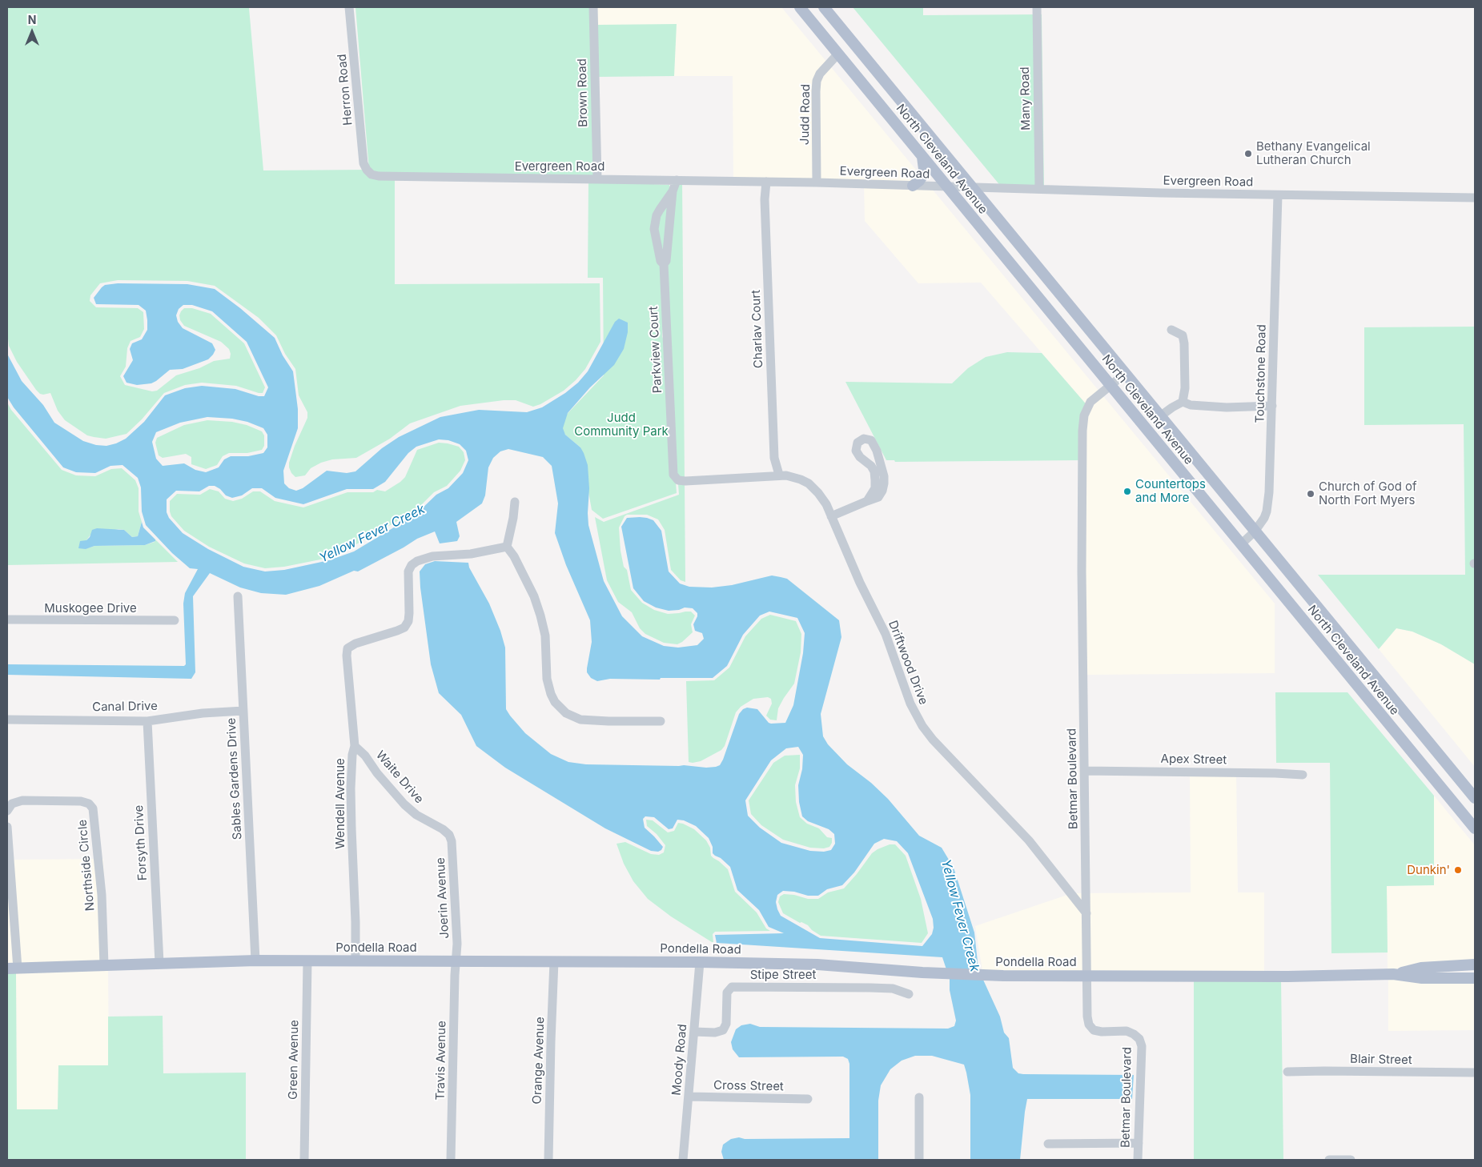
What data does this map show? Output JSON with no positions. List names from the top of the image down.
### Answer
{
  "streets": {
    "main road": ["North Cleveland Avenue", "Pondella Road"],
    "street": [
      "Herron Road",
      "Brown Road",
      "Many Road",
      "Judd Road",
      "Evergreen Road",
      "Charlav Court",
      "Parkview Court",
      "Touchstone Road",
      "Muskogee Drive",
      "Driftwood Drive",
      "Canal Drive",
      "Apex Street",
      "Waite Drive",
      "Sables Gardens Drive",
      "Betmar Boulevard",
      "Wendell Avenue",
      "Forsyth Drive",
      "Northside Circle",
      "Joerin Avenue",
      "Stipe Street",
      "Green Avenue",
      "Moody Road",
      "Blair Street",
      "Travis Avenue",
      "Orange Avenue",
      "Cross Street"
    ]
  },
  "crossings": [
    ["Herron Road", "Evergreen Road"],
    ["Brown Road", "Evergreen Road"],
    ["Many Road", "Evergreen Road"],
    ["Judd Road", "North Cleveland Avenue"],
    ["Judd Road", "Evergreen Road"],
    ["North Cleveland Avenue", "Evergreen Road"],
    ["North Cleveland Avenue", "Touchstone Road"],
    ["North Cleveland Avenue", "Betmar Boulevard"],
    ["Evergreen Road", "Charlav Court"],
    ["Evergreen Road", "Parkview Court"],
    ["Evergreen Road", "Touchstone Road"],
    ["Charlav Court", "Driftwood Drive"],
    ["Parkview Court", "Driftwood Drive"],
    ["Driftwood Drive", "Betmar Boulevard"],
    ["Canal Drive", "Sables Gardens Drive"],
    ["Canal Drive", "Forsyth Drive"],
    ["Apex Street", "Betmar Boulevard"],
    ["Waite Drive", "Wendell Avenue"],
    ["Waite Drive", "Joerin Avenue"],
    ["Sables Gardens Drive", "Pondella Road"],
    ["Betmar Boulevard", "Pondella Road"],
    ["Wendell Avenue", "Pondella Road"],
    ["Forsyth Drive", "Pondella Road"],
    ["Northside Circle", "Pondella Road"],
    ["Joerin Avenue", "Pondella Road"],
    ["Joerin Avenue", "Travis Avenue"],
    ["Pondella Road", "Green Avenue"],
    ["Pondella Road", "Moody Road"],
    ["Pondella Road", "Travis Avenue"],
    ["Pondella Road", "Orange Avenue"],
    ["Stipe Street", "Moody Road"],
    ["Moody Road", "Cross Street"]
  ],
  "water": ["Yellow Fever Creek"],
  "parks": ["Judd Community Park"],
  "places": [
    "Bethany Evangelical Lutheran Church",
    "Countertops and More",
    "Church of God of North Fort Myers",
    "Dunkin'"
  ],
  "north": "top"
}
